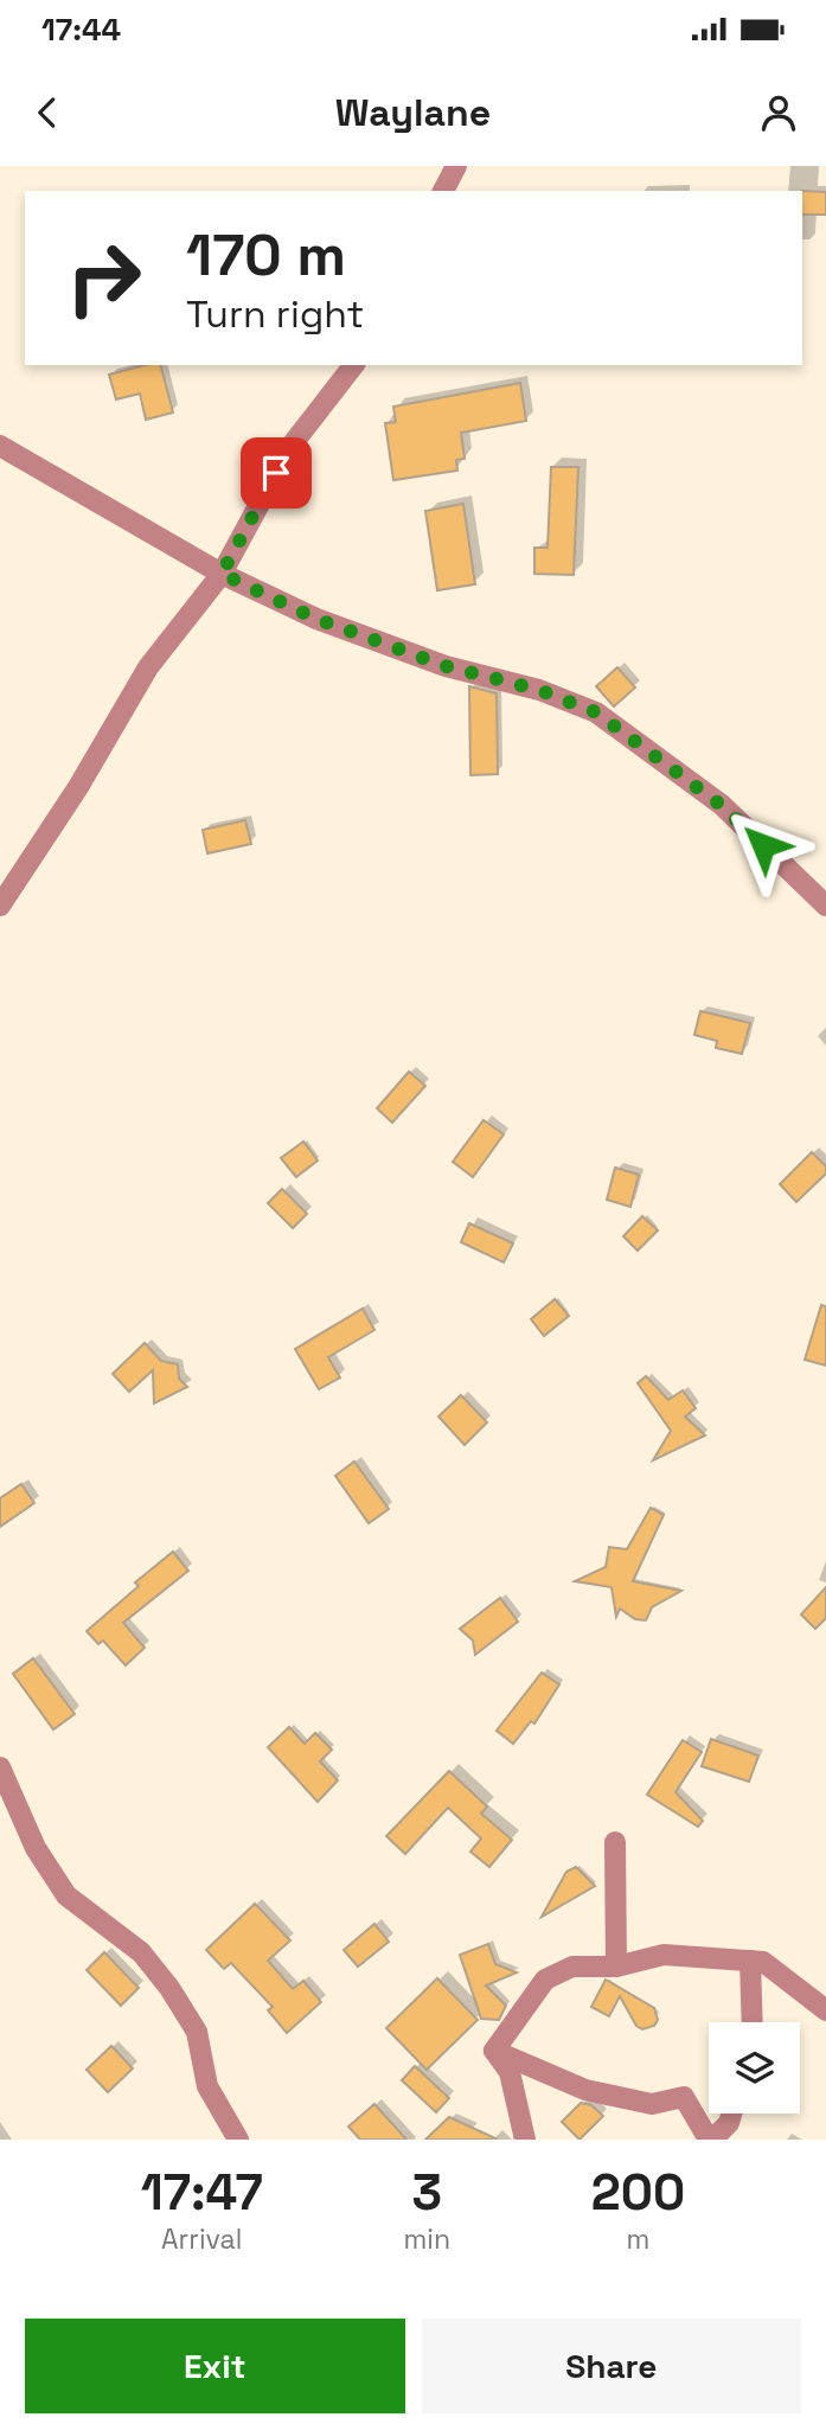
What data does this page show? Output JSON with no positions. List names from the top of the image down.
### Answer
{
  "page": {
    "status": "17:44",
    "header": "Waylane",
    "turn": ["170 m", "Turn right"],
    "eta": [
      "17:47",
      "Arrival",
      "3",
      "min",
      "200",
      "m"
    ],
    "buttons": ["Exit", "Share"]
  }
}
